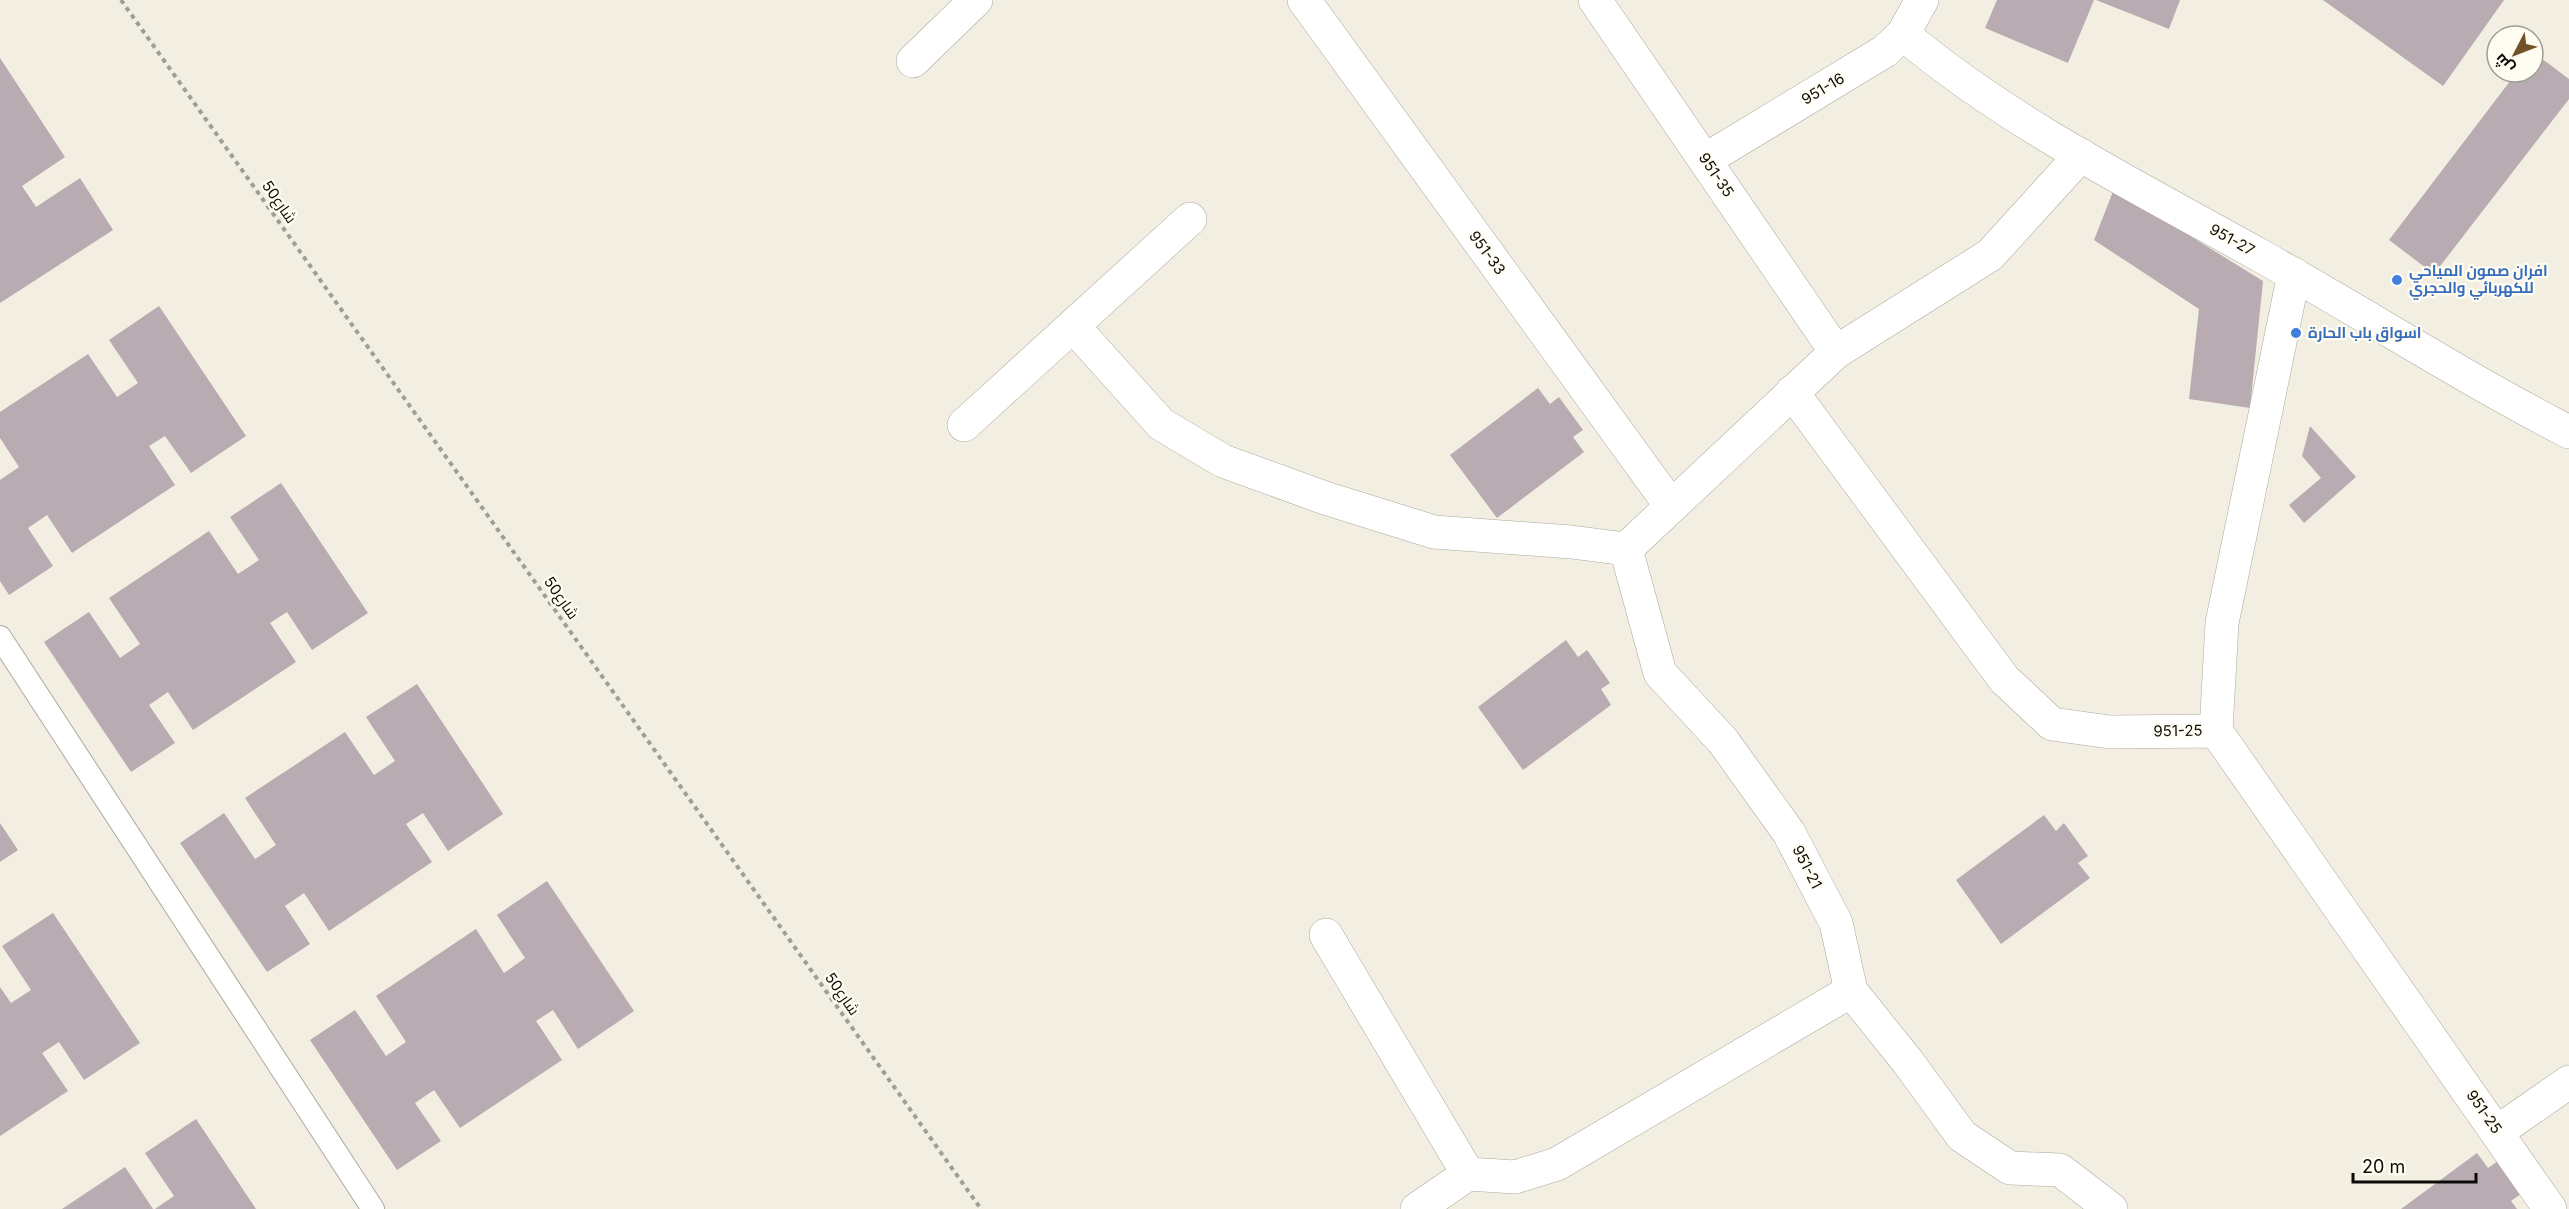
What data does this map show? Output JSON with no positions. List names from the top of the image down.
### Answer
{
  "streets": {
    "street": [
      "951-16",
      "951-35",
      "951-27",
      "951-33",
      "951-25",
      "951-21"
    ],
    "path": ["شارع50"]
  },
  "crossings": [
    ["951-16", "951-35"],
    ["951-16", "951-27"]
  ],
  "places": ["افران صمون المياحي للكهربائي والحجري", "اسواق باب الحارة"],
  "scale_bar": "20 m",
  "north": "bottom left"
}
